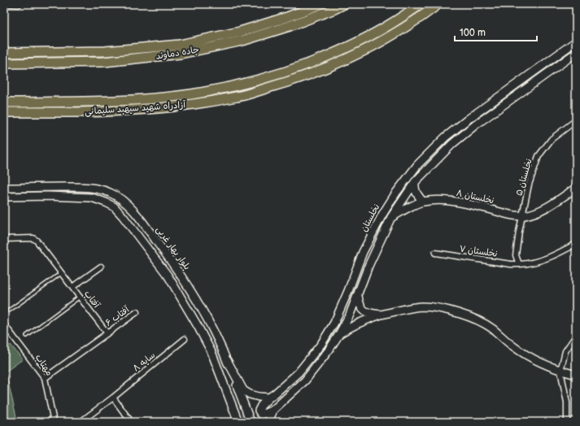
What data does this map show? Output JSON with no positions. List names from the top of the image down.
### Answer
{
  "streets": {
    "highway": ["جاده دماوند", "آزادراه شهید سپهبد سلیمانی"],
    "street": [
      "نخلستان ۵",
      "نخلستان ۸",
      "نخلستان",
      "بلوار بهار غربی",
      "نخلستان ۷",
      "آفتاب",
      "آفتاب ۶",
      "سایه ۸",
      "مهتاب"
    ]
  },
  "crossings": [
    ["نخلستان ۵", "نخلستان ۸"],
    ["نخلستان ۵", "نخلستان ۷"],
    ["آفتاب", "آفتاب ۶"]
  ],
  "scale_bar": "100 m"
}
